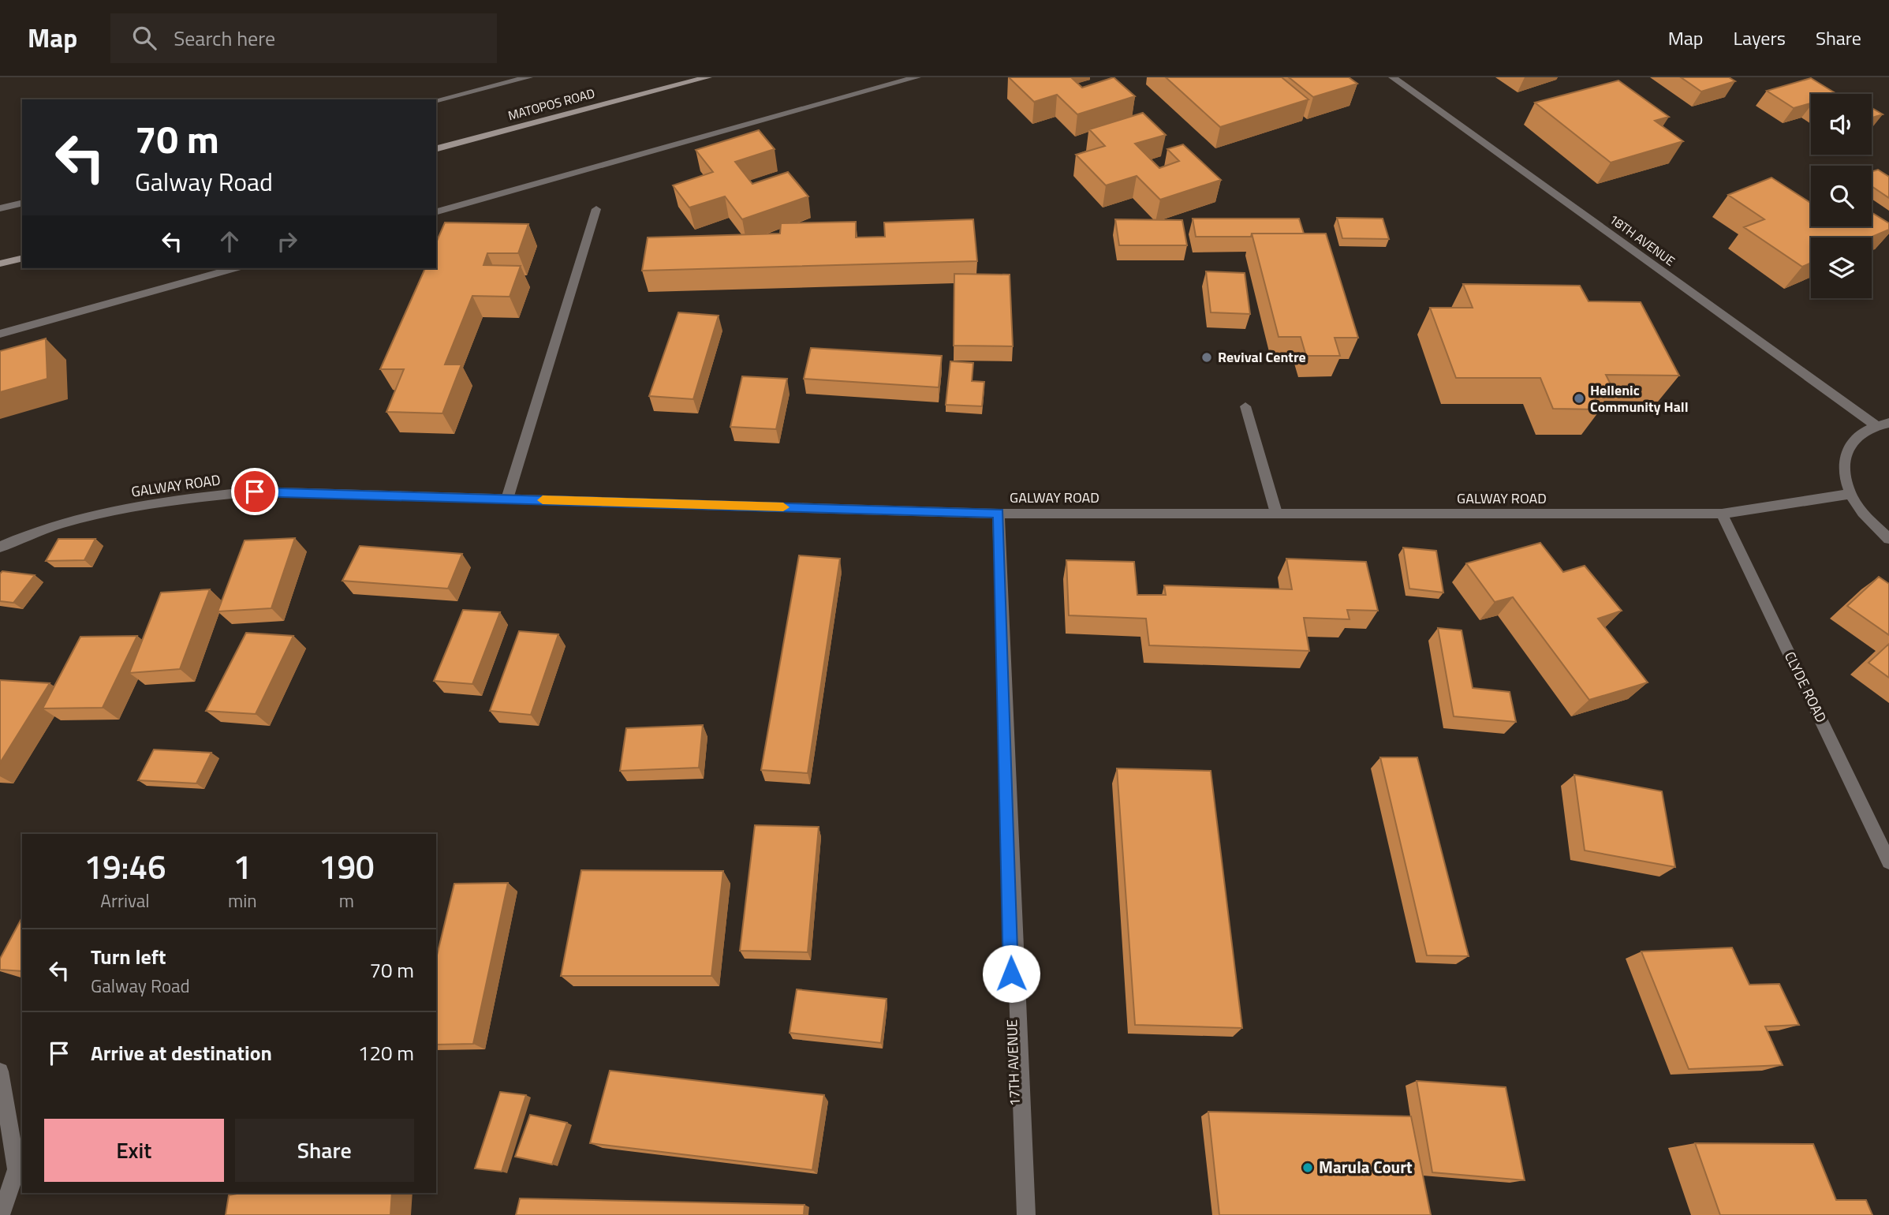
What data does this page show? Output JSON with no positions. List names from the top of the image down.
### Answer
{
  "streets": {
    "main road": ["MATOPOS ROAD"],
    "street": [
      "18TH AVENUE",
      "GALWAY ROAD",
      "CLYDE ROAD",
      "17TH AVENUE"
    ]
  },
  "crossings": [
    ["GALWAY ROAD", "CLYDE ROAD"],
    ["GALWAY ROAD", "17TH AVENUE"]
  ],
  "places": ["Revival Centre", "Hellenic Community Hall", "Marula Court"],
  "page": {
    "header": "Map",
    "search": "Search here",
    "nav": ["Map", "Layers", "Share"],
    "turn": ["70 m", "Galway Road"],
    "eta": [
      "19:46",
      "Arrival",
      "1",
      "min",
      "190",
      "m"
    ],
    "list": [
      {
        "name": "Turn left",
        "note": "Galway Road",
        "value": "70 m"
      },
      {
        "name": "Arrive at destination",
        "value": "120 m"
      }
    ],
    "buttons": ["Exit", "Share"]
  }
}
